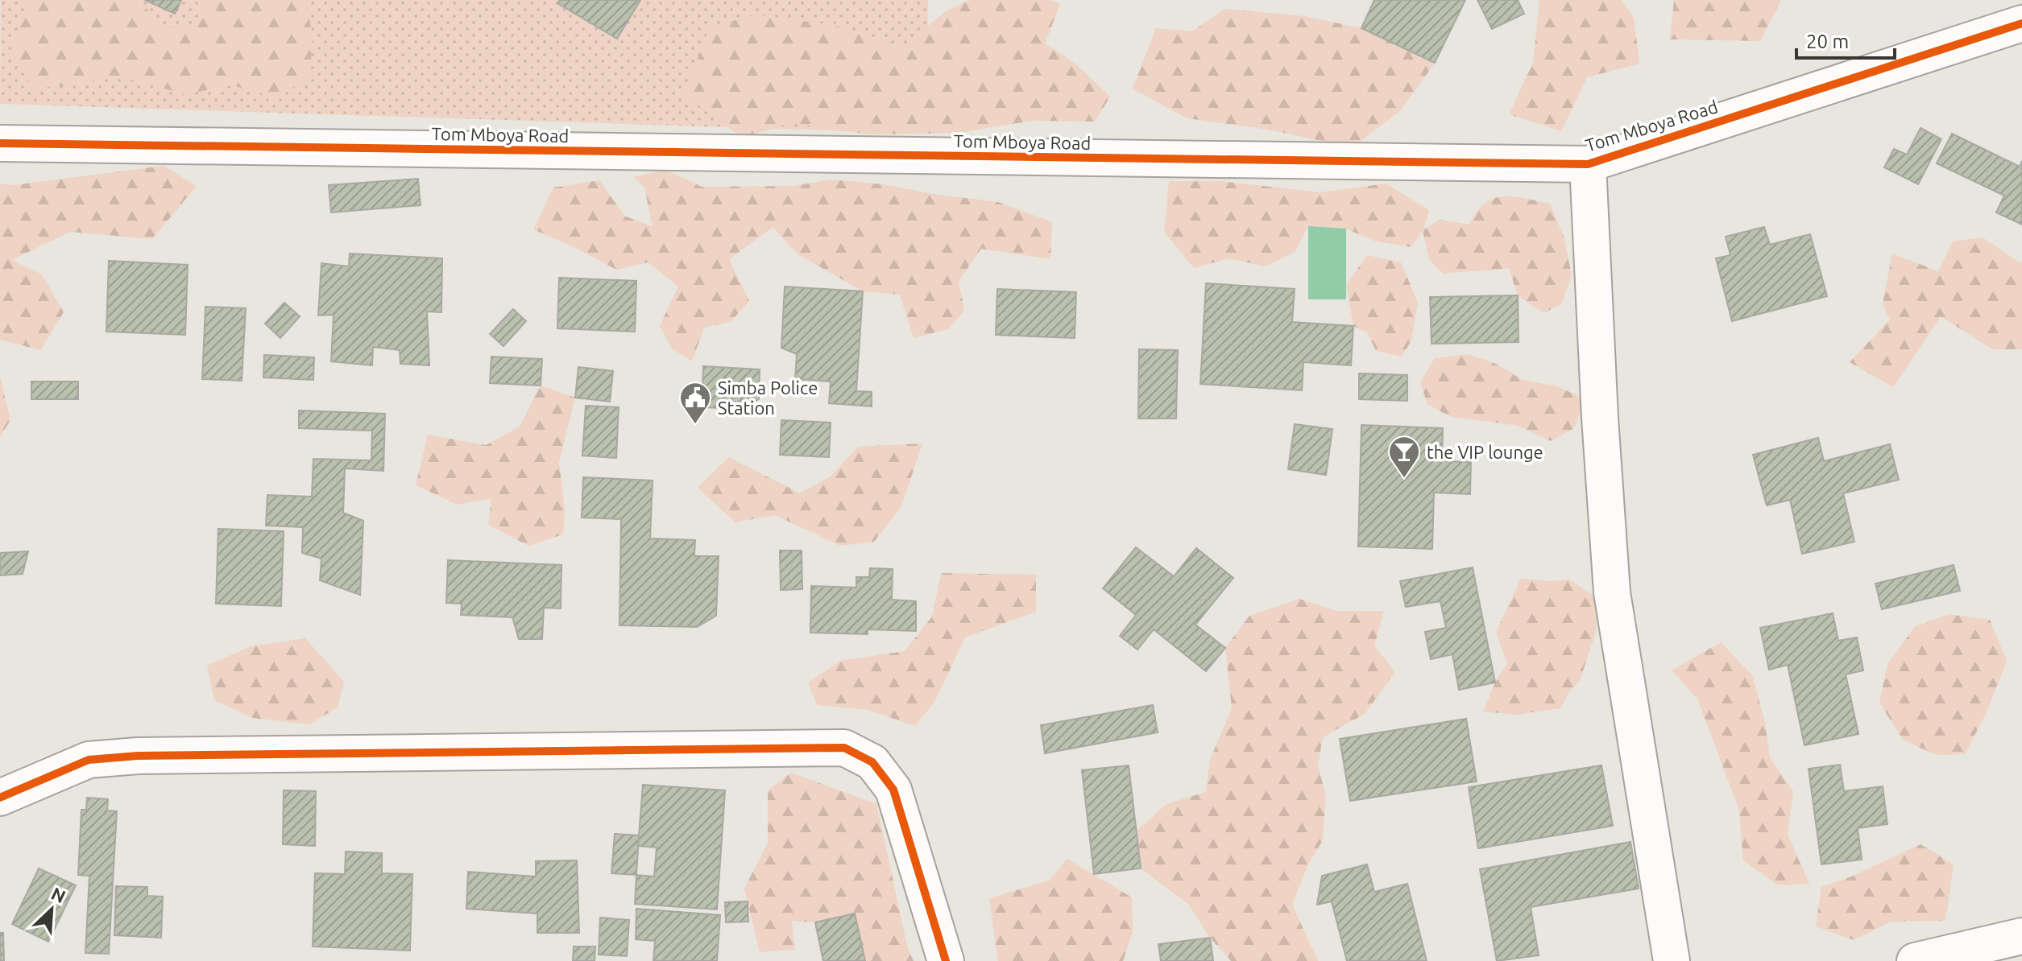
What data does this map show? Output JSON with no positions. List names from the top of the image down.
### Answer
{
  "streets": {
    "street": ["Tom Mboya Road"]
  },
  "places": {
    "public building": ["Simba Police Station"],
    "bar": ["the VIP lounge"]
  },
  "scale_bar": "20 m",
  "north": "top right"
}
